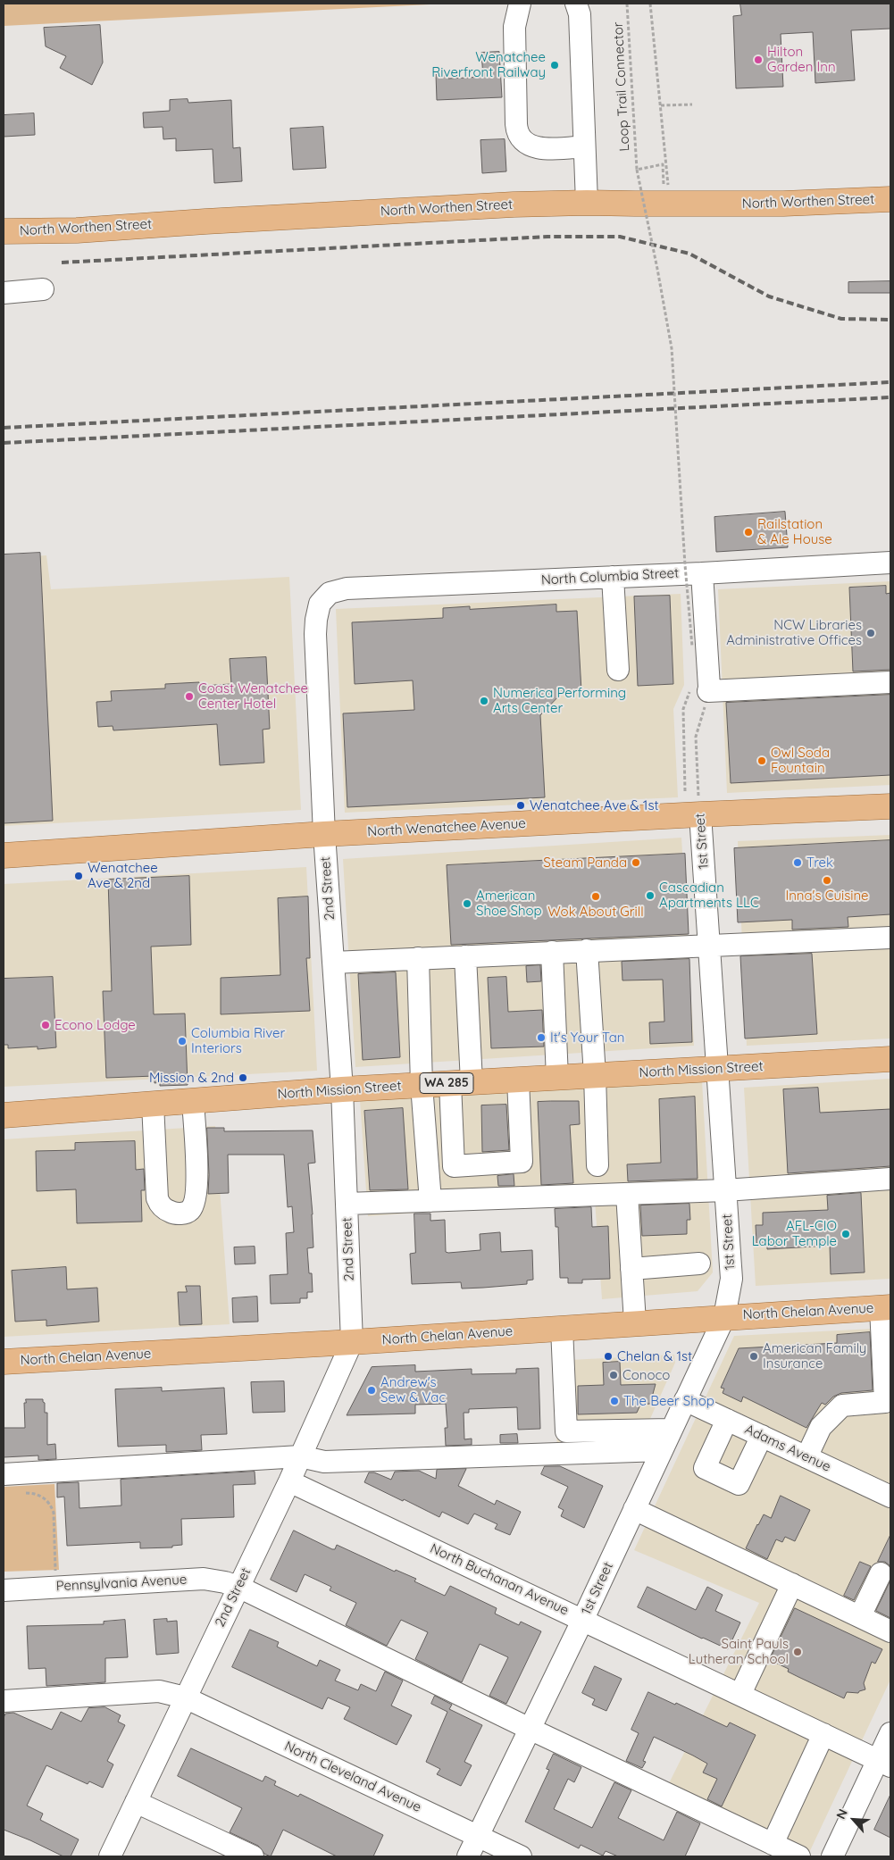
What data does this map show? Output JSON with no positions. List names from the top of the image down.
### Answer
{
  "streets": {
    "main road": [
      "North Worthen Street",
      "North Wenatchee Avenue",
      "North Mission Street",
      "WA 285",
      "North Chelan Avenue"
    ],
    "street": [
      "North Columbia Street",
      "1st Street",
      "2nd Street",
      "Adams Avenue",
      "North Buchanan Avenue",
      "Pennsylvania Avenue",
      "North Cleveland Avenue"
    ],
    "path": ["Loop Trail Connector"]
  },
  "crossings": [
    ["North Columbia Street", "2nd Street"],
    ["North Wenatchee Avenue", "1st Street"],
    ["North Wenatchee Avenue", "2nd Street"],
    ["1st Street", "North Mission Street"],
    ["1st Street", "North Chelan Avenue"],
    ["1st Street", "Adams Avenue"],
    ["1st Street", "North Buchanan Avenue"],
    ["1st Street", "Pennsylvania Avenue"],
    ["1st Street", "North Cleveland Avenue"],
    ["2nd Street", "North Mission Street"],
    ["2nd Street", "North Chelan Avenue"],
    ["2nd Street", "North Buchanan Avenue"],
    ["2nd Street", "Pennsylvania Avenue"],
    ["2nd Street", "North Cleveland Avenue"]
  ],
  "places": [
    "Hilton Garden Inn",
    "Wenatchee Riverfront Railway",
    "Railstation & Ale House",
    "NCW Libraries Administrative Offices",
    "Coast Wenatchee Center Hotel",
    "Numerica Performing Arts Center",
    "Owl Soda Fountain",
    "Wenatchee Ave & 1st",
    "Steam Panda",
    "Trek",
    "Wenatchee Ave & 2nd",
    "Inna's Cuisine",
    "Cascadian Apartments LLC",
    "Wok About Grill",
    "American Shoe Shop",
    "Econo Lodge",
    "It's Your Tan",
    "Columbia River Interiors",
    "Mission & 2nd",
    "AFL-CIO Labor Temple",
    "Chelan & 1st",
    "American Family Insurance",
    "Conoco",
    "Andrew's Sew & Vac",
    "The Beer Shop",
    "Saint Pauls Lutheran School"
  ],
  "north": "top left"
}
